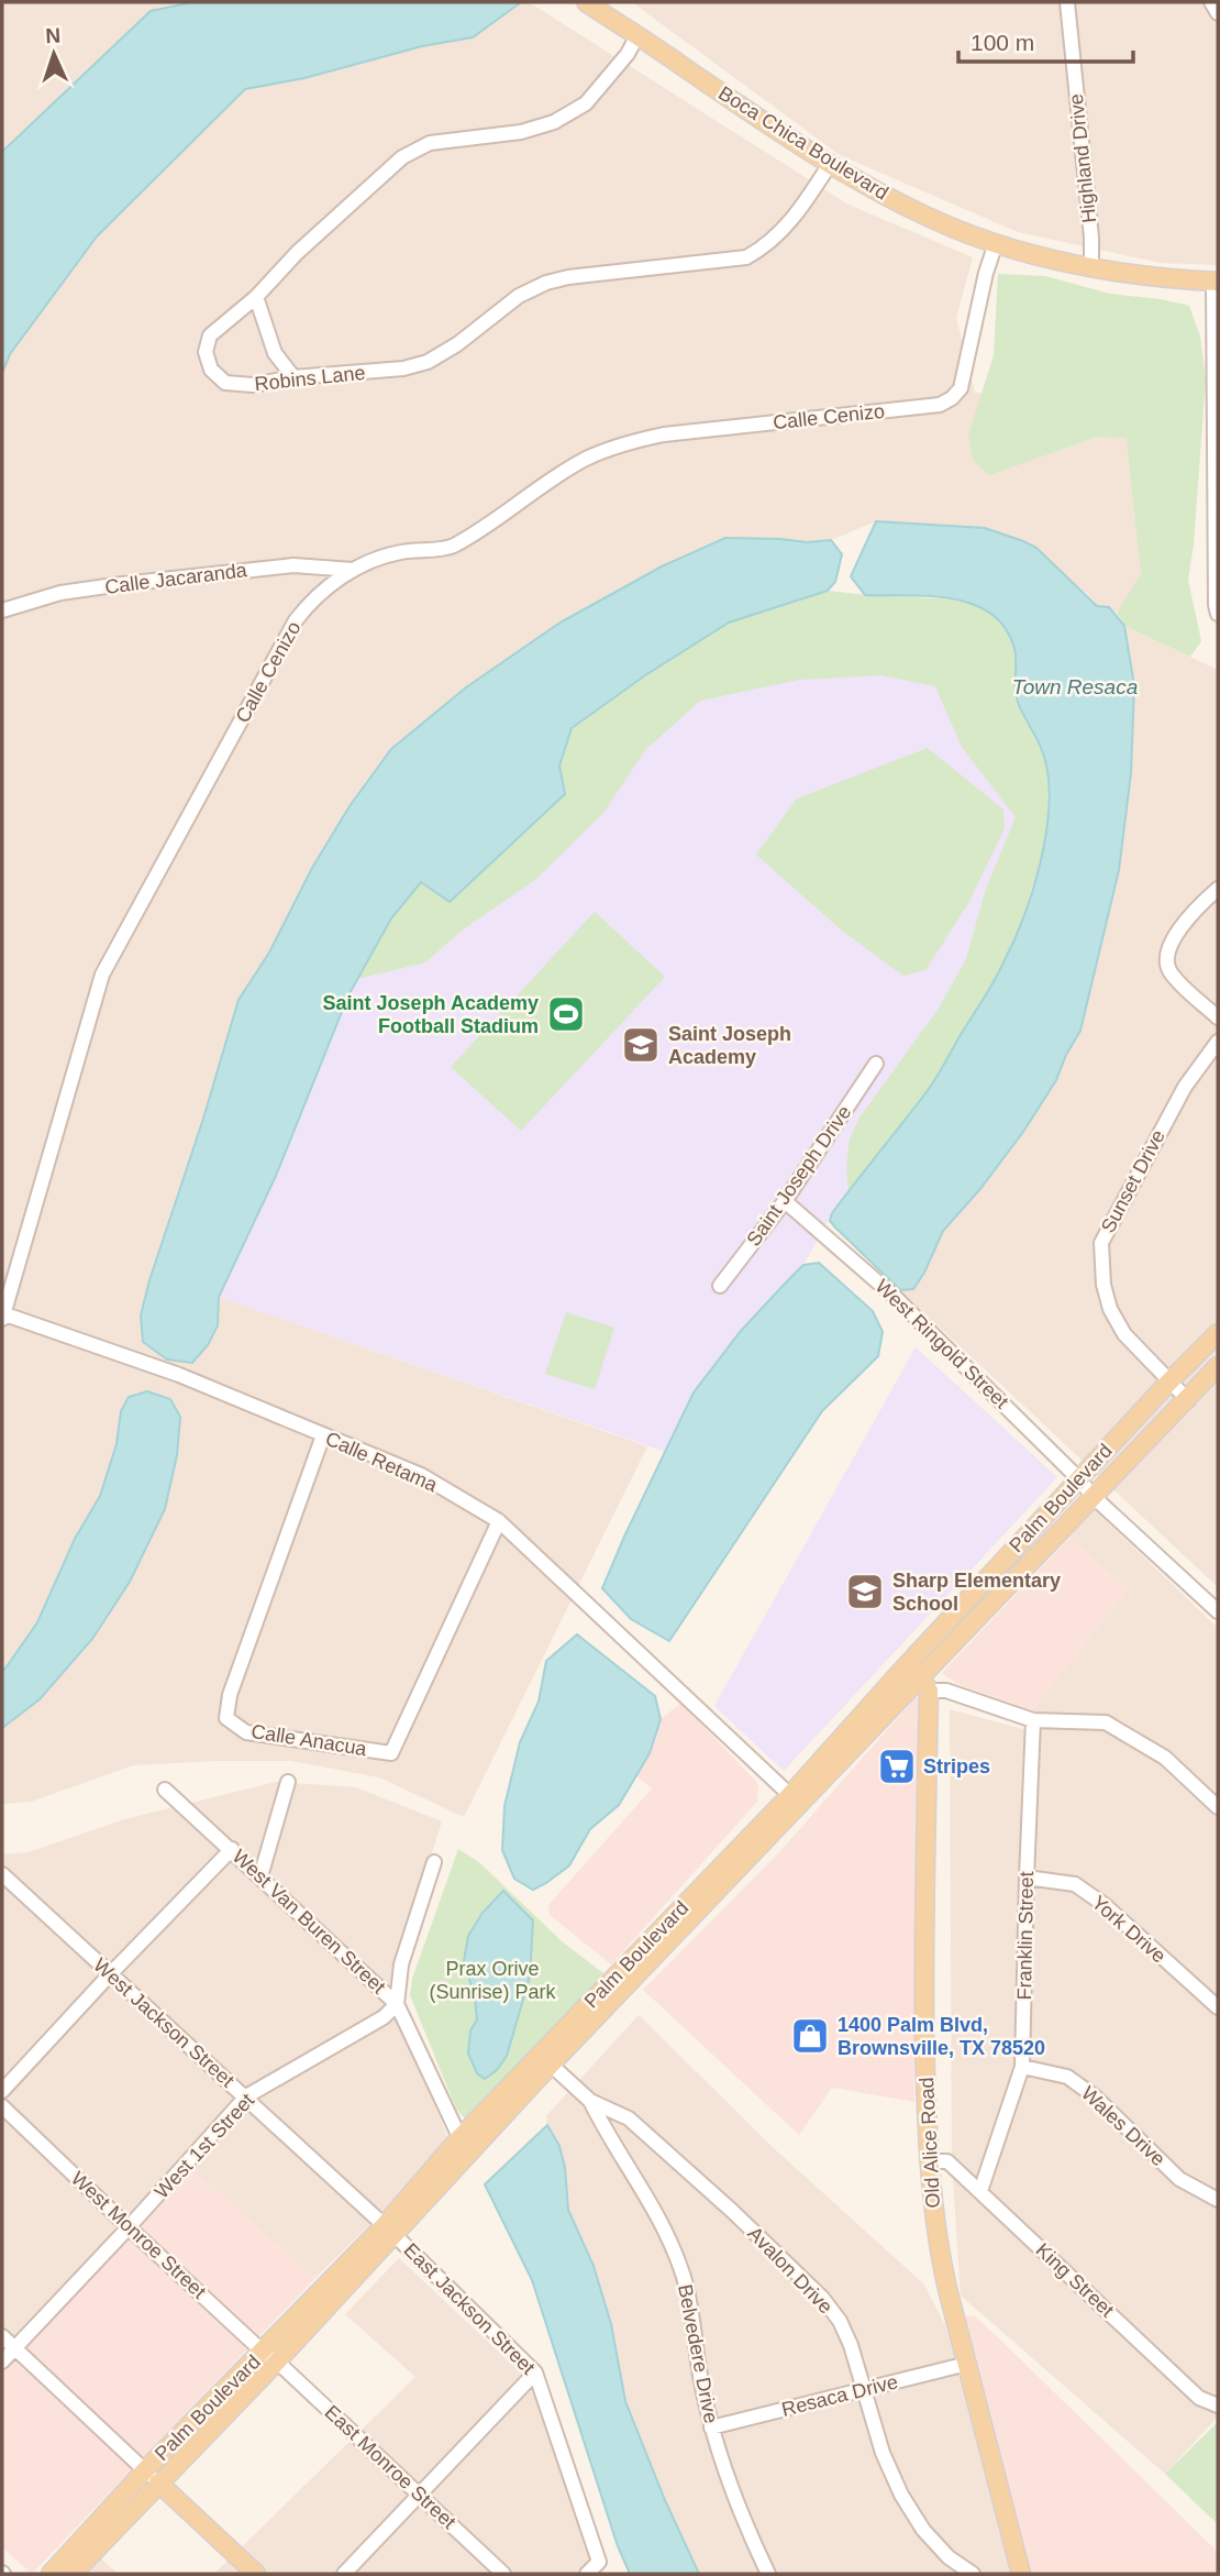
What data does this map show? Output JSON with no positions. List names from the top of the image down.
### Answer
{
  "streets": {
    "main road": ["Boca Chica Boulevard", "Palm Boulevard", "Old Alice Road"],
    "street": [
      "Highland Drive",
      "Robins Lane",
      "Calle Cenizo",
      "Calle Jacaranda",
      "Saint Joseph Drive",
      "Sunset Drive",
      "West Ringold Street",
      "Calle Retama",
      "Calle Anacua",
      "West Van Buren Street",
      "York Drive",
      "Franklin Street",
      "West Jackson Street",
      "Wales Drive",
      "West 1st Street",
      "West Monroe Street",
      "Avalon Drive",
      "King Street",
      "East Jackson Street",
      "Belvedere Drive",
      "Resaca Drive",
      "East Monroe Street"
    ]
  },
  "crossings": [
    ["Boca Chica Boulevard", "Highland Drive"],
    ["Boca Chica Boulevard", "Robins Lane"],
    ["Boca Chica Boulevard", "Calle Cenizo"],
    ["Calle Cenizo", "Calle Jacaranda"],
    ["Calle Cenizo", "Calle Retama"],
    ["Saint Joseph Drive", "West Ringold Street"],
    ["Sunset Drive", "Palm Boulevard"],
    ["West Ringold Street", "Palm Boulevard"],
    ["Calle Retama", "Palm Boulevard"],
    ["Calle Retama", "Calle Anacua"],
    ["Palm Boulevard", "West Van Buren Street"],
    ["Palm Boulevard", "West Jackson Street"],
    ["Palm Boulevard", "Old Alice Road"],
    ["Palm Boulevard", "West Monroe Street"],
    ["Palm Boulevard", "Avalon Drive"],
    ["Palm Boulevard", "East Jackson Street"],
    ["Palm Boulevard", "East Monroe Street"],
    ["West Van Buren Street", "West 1st Street"],
    ["York Drive", "Franklin Street"],
    ["Franklin Street", "Wales Drive"],
    ["Franklin Street", "King Street"],
    ["West Jackson Street", "West 1st Street"],
    ["West Jackson Street", "East Jackson Street"],
    ["Old Alice Road", "King Street"],
    ["Old Alice Road", "Resaca Drive"],
    ["West 1st Street", "West Monroe Street"],
    ["West Monroe Street", "East Monroe Street"],
    ["Avalon Drive", "Belvedere Drive"],
    ["Avalon Drive", "Resaca Drive"],
    ["Belvedere Drive", "Resaca Drive"]
  ],
  "water": ["Town Resaca"],
  "parks": ["Prax Orive (Sunrise) Park"],
  "places": {
    "sports": ["Saint Joseph Academy Football Stadium"],
    "school or university": ["Saint Joseph Academy", "Sharp Elementary School"],
    "supermarket": ["Stripes"],
    "shop": ["1400 Palm Blvd, Brownsville, TX 78520"]
  },
  "scale_bar": "100 m",
  "north": "top"
}
